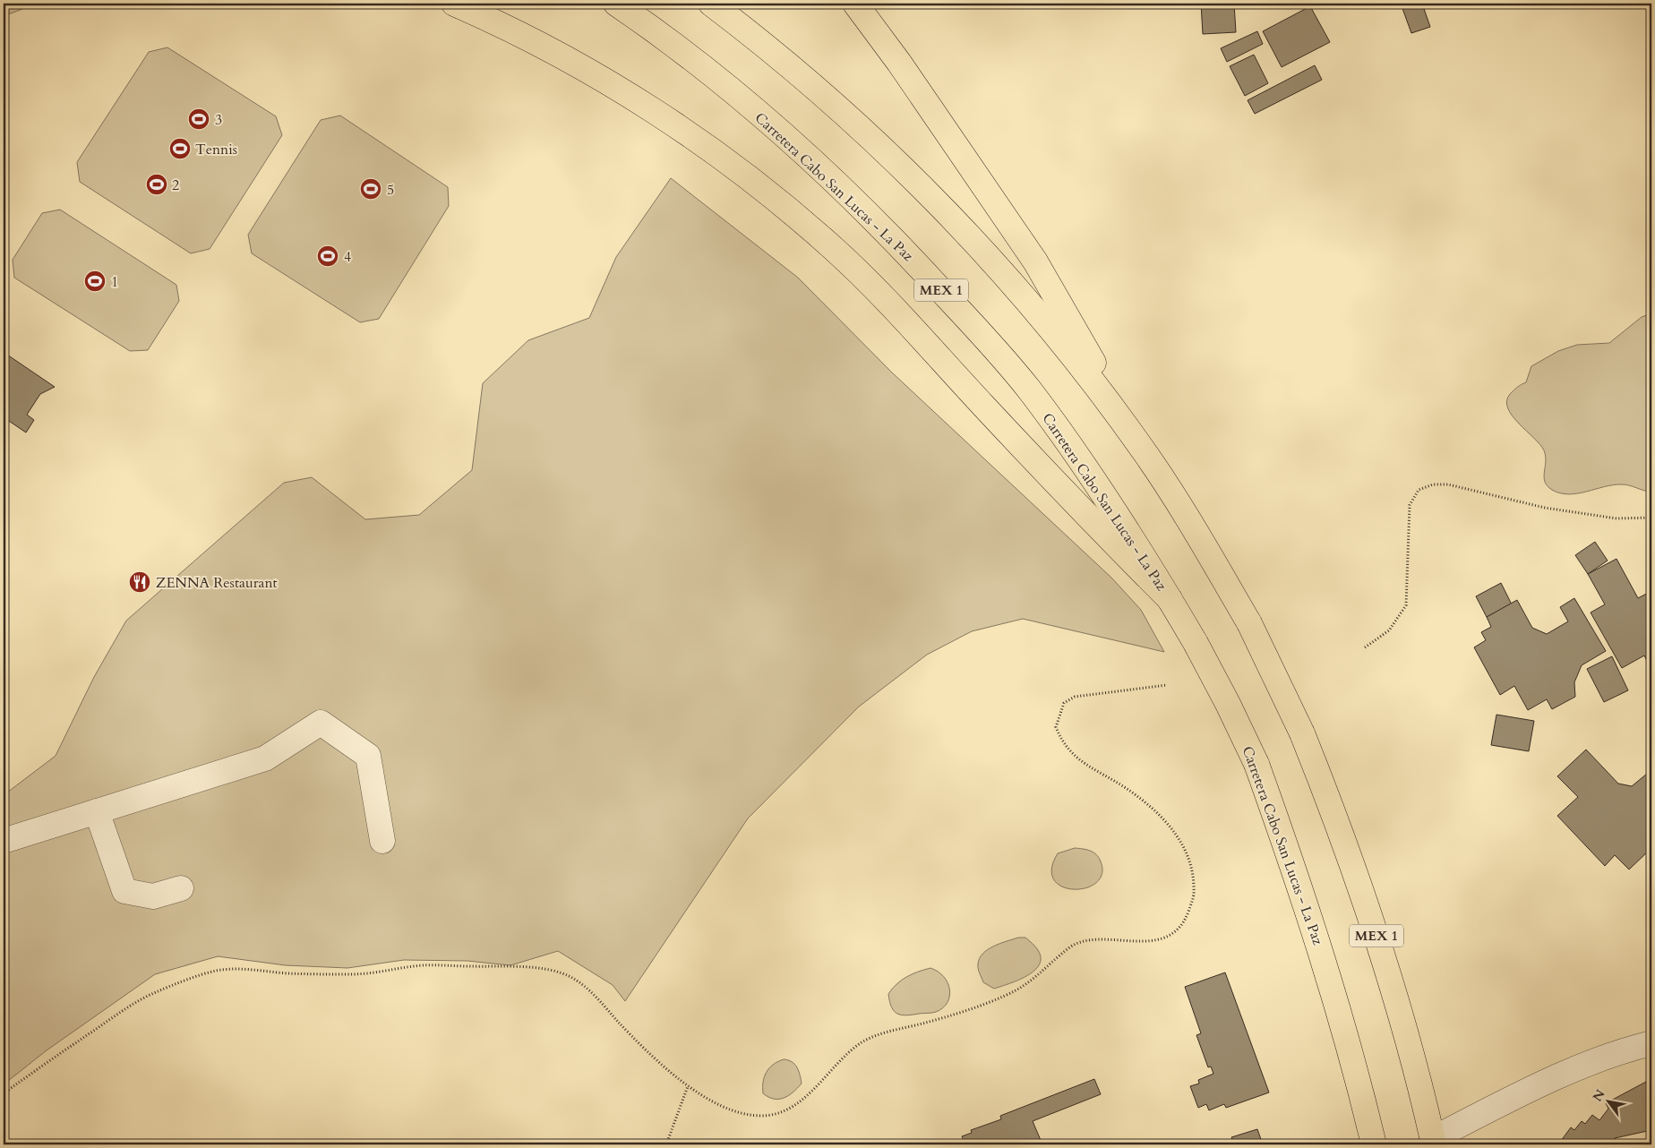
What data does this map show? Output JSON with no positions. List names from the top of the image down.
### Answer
{
  "streets": {
    "highway": ["Carretera Cabo San Lucas - La Paz", "MEX 1"]
  },
  "places": {
    "sports": [
      "3",
      "Tennis",
      "2",
      "5",
      "4",
      "1"
    ],
    "restaurant": ["ZENNA Restaurant"]
  },
  "north": "top left"
}
